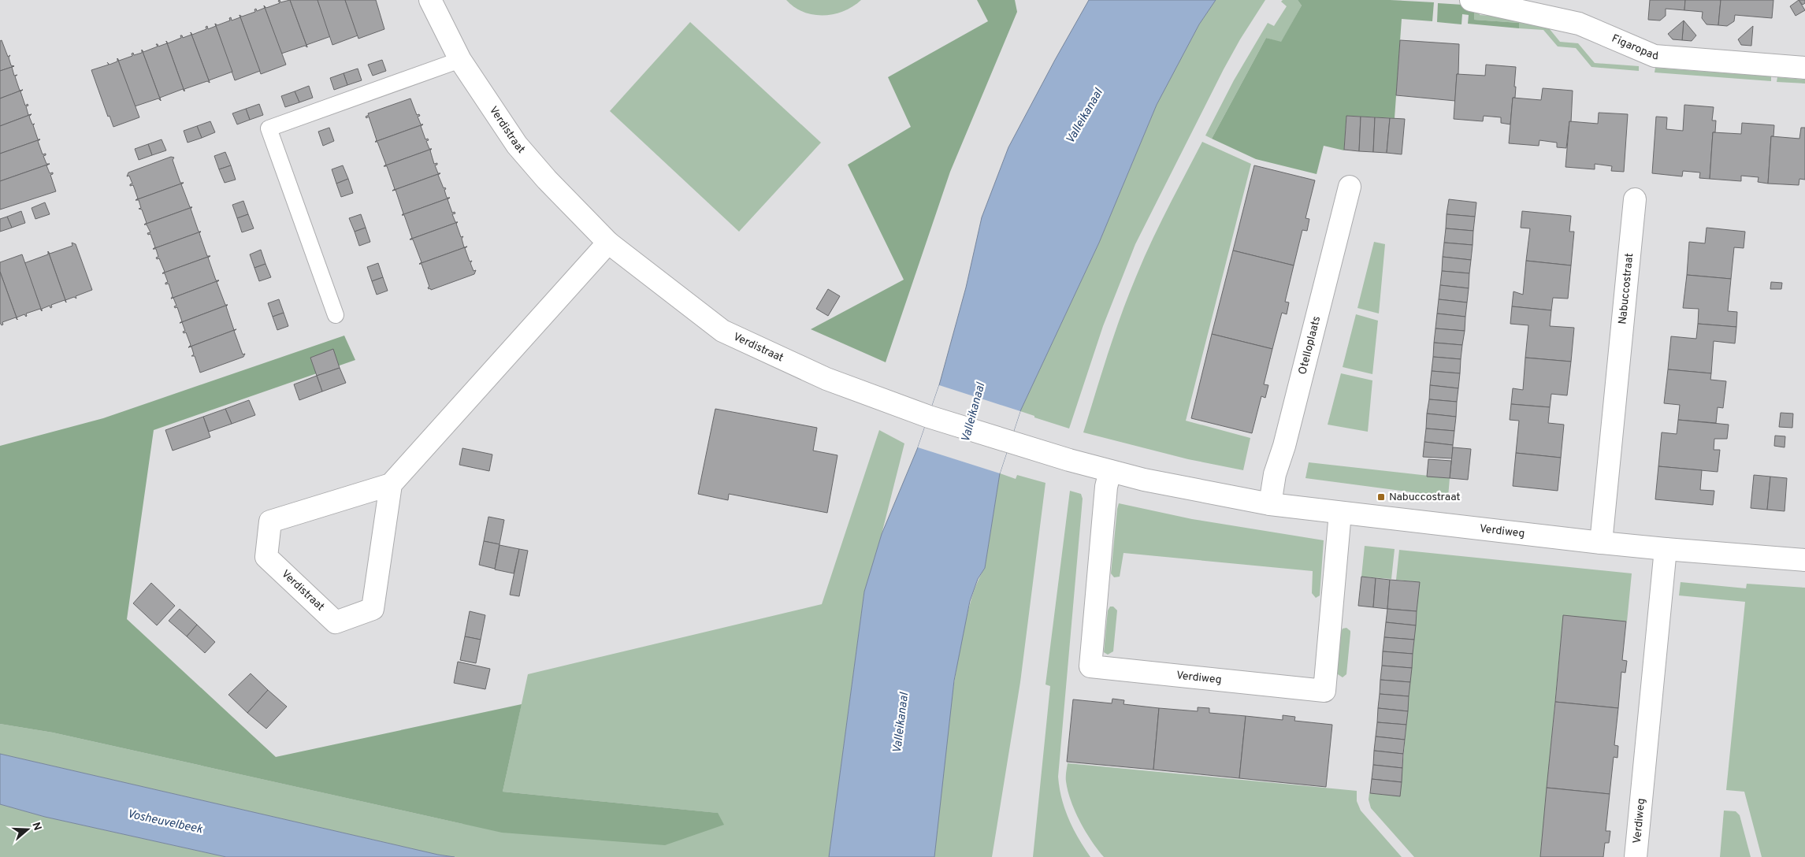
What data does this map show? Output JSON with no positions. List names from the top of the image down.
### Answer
{
  "streets": {
    "street": [
      "Figaropad",
      "Verdistraat",
      "Nabuccostraat",
      "Otelloplaats",
      "Verdiweg"
    ]
  },
  "crossings": [
    ["Verdistraat", "Verdiweg"],
    ["Nabuccostraat", "Verdiweg"],
    ["Otelloplaats", "Verdiweg"]
  ],
  "water": ["Valleikanaal", "Vosheuvelbeek"],
  "places": {
    "transit": ["Nabuccostraat"]
  },
  "north": "right"
}
